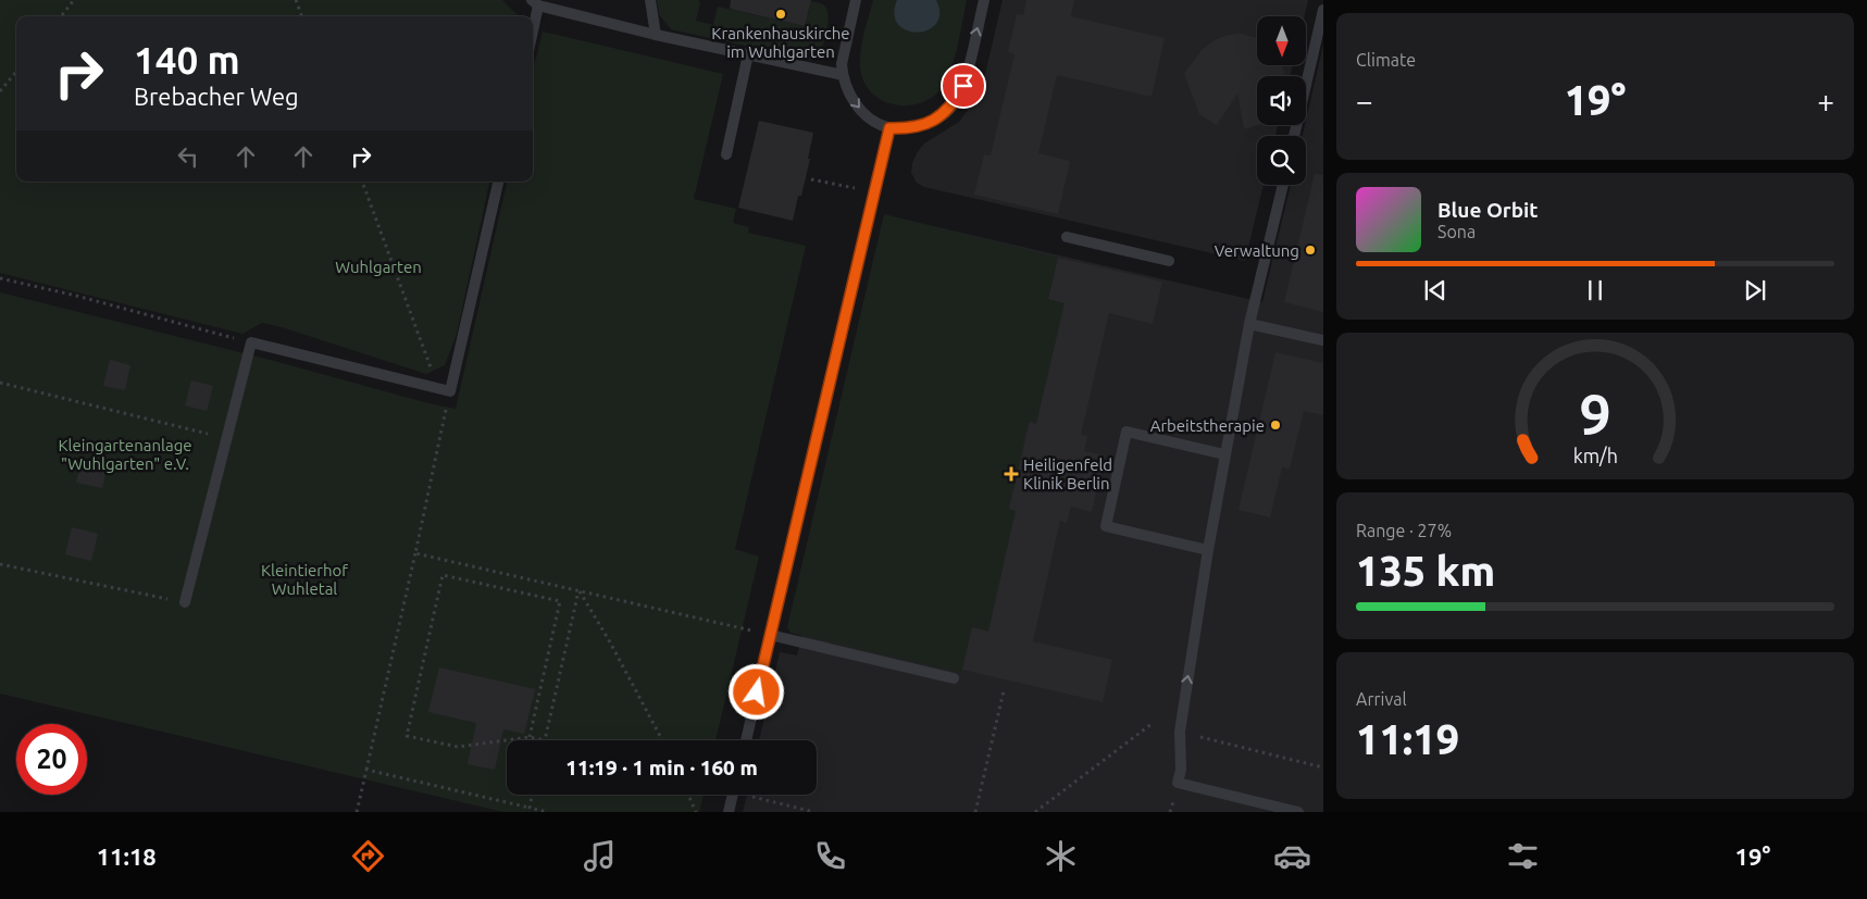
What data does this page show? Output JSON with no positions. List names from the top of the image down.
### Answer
{
  "parks": ["Wuhlgarten", "Kleingartenanlage \"Wuhlgarten\" e.V.", "Kleintierhof Wuhletal"],
  "places": {
    "other": ["Krankenhauskirche im Wuhlgarten", "Verwaltung", "Arbeitstherapie"],
    "health": ["Heiligenfeld Klinik Berlin"]
  },
  "north": "bottom",
  "page": {
    "tile": [
      "Climate",
      ["Range · 27%", "135 km"],
      ["Arrival", "11:19"]
    ],
    "turn": ["140 m", "Brebacher Weg"],
    "heat": ["−", "19°", "+"],
    "song": ["Blue Orbit", "Sona"],
    "limit": "20",
    "trip": "11:19 · 1 min · 160 m",
    "tabs": ["11:18", "19°"],
    "gauge": ["9", "km/h"]
  }
}
